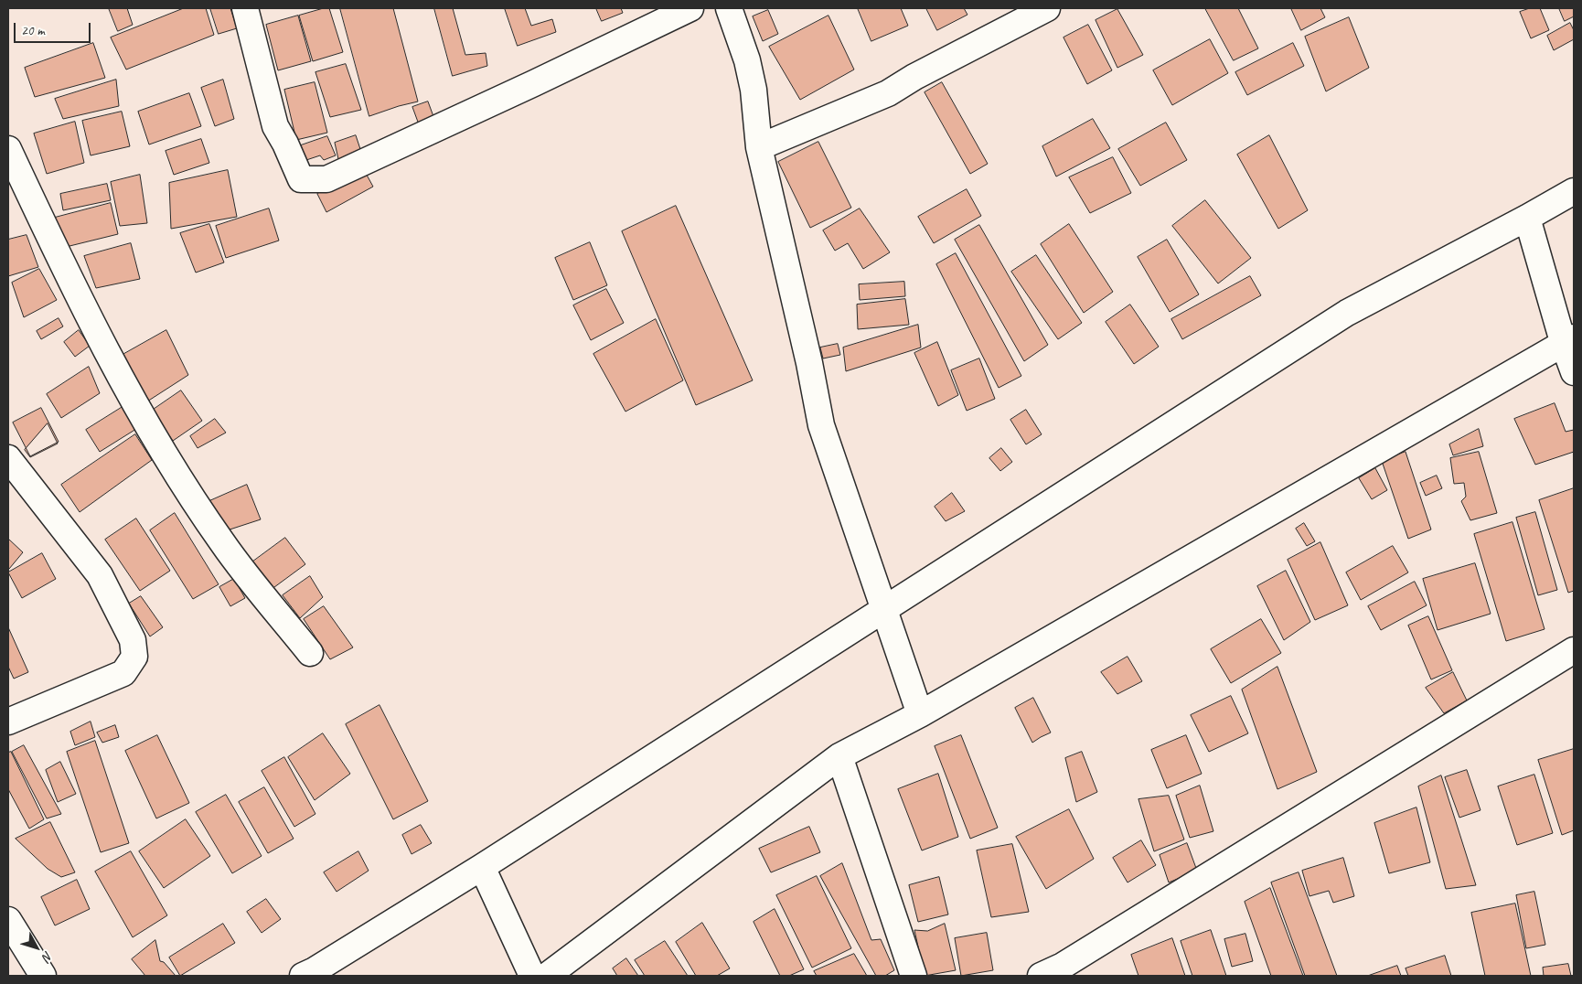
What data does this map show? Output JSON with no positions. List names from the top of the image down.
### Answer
{
  "scale_bar": "20 m",
  "north": "bottom right"
}
